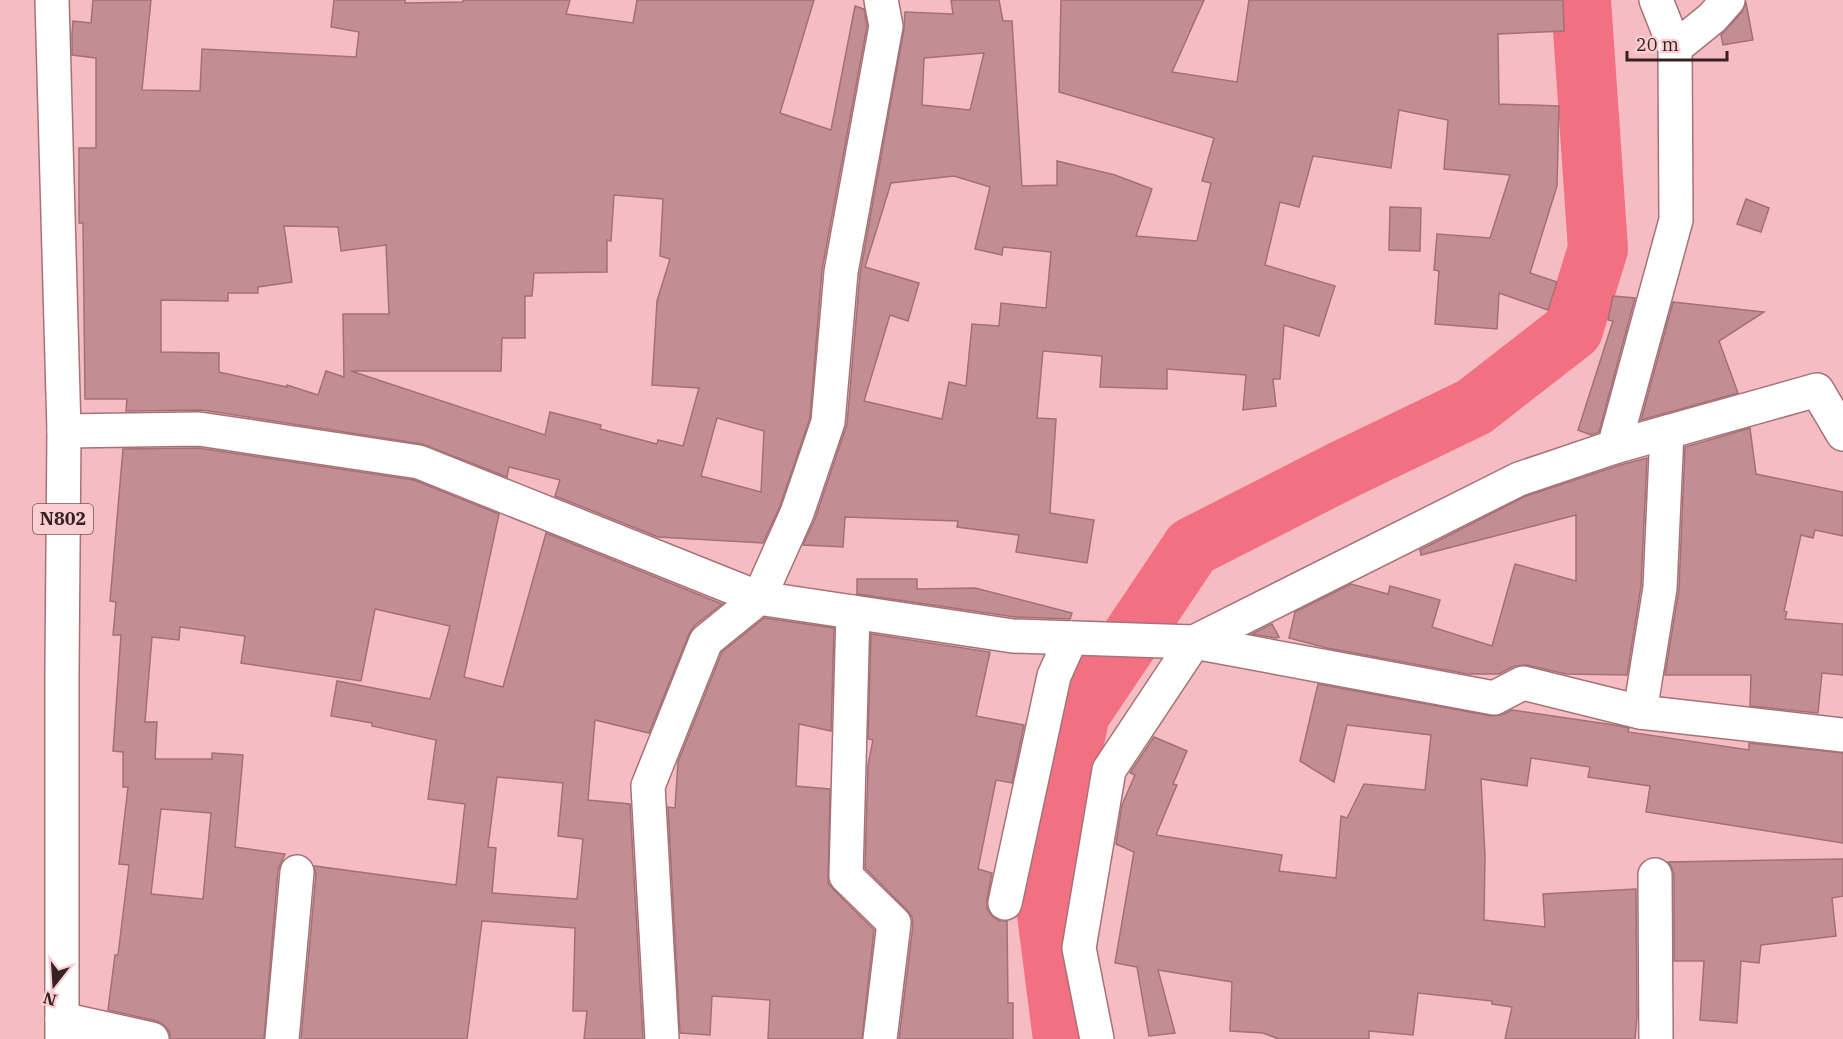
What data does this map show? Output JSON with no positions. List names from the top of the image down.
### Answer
{
  "streets": {
    "main road": ["N802"]
  },
  "scale_bar": "20 m",
  "north": "bottom"
}
